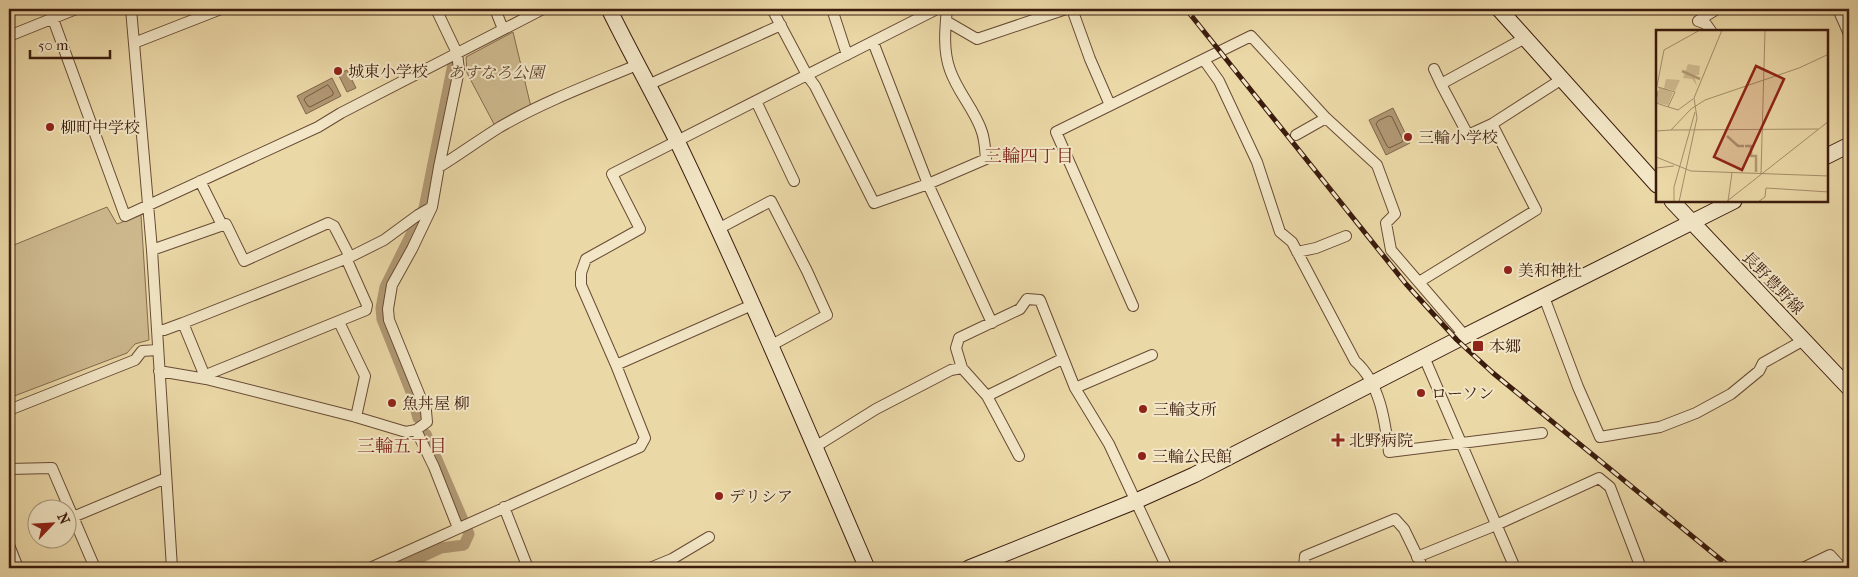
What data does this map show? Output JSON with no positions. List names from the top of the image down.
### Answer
{
  "streets": {
    "street": ["長野豊野線"]
  },
  "districts": ["三輪四丁目", "三輪五丁目"],
  "parks": ["あすなろ公園"],
  "places": {
    "other": [
      "城東小学校",
      "柳町中学校",
      "三輪小学校",
      "美和神社",
      "ローソン",
      "魚丼屋 柳",
      "三輪支所",
      "三輪公民館",
      "デリシア"
    ],
    "transit": ["本郷"],
    "health": ["北野病院"]
  },
  "scale_bar": "50 m",
  "north": "top right"
}
